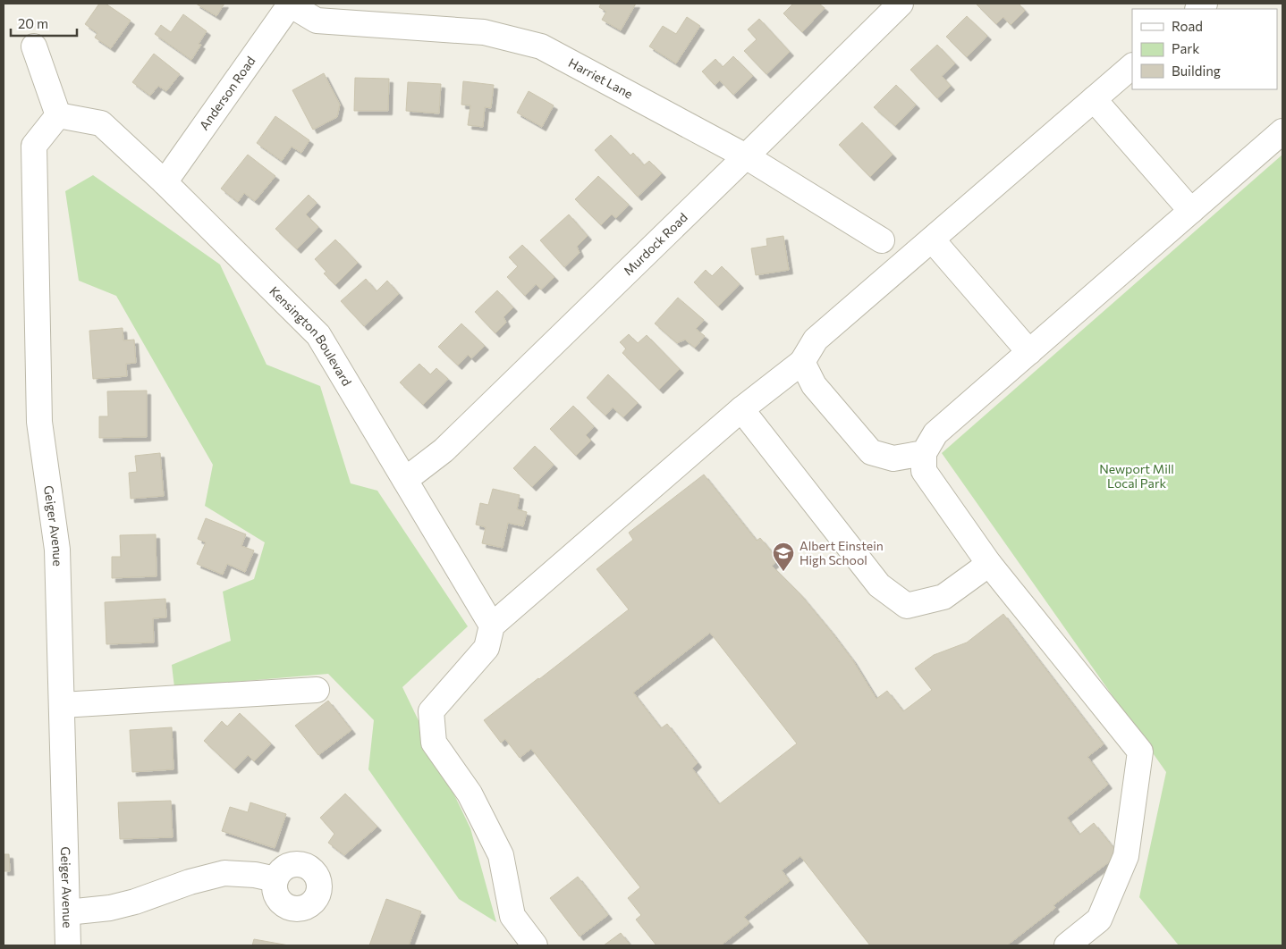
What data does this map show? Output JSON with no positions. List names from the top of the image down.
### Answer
{
  "streets": {
    "street": [
      "Harriet Lane",
      "Anderson Road",
      "Murdock Road",
      "Kensington Boulevard",
      "Geiger Avenue"
    ]
  },
  "crossings": [
    ["Harriet Lane", "Anderson Road"],
    ["Harriet Lane", "Murdock Road"],
    ["Anderson Road", "Kensington Boulevard"],
    ["Murdock Road", "Kensington Boulevard"],
    ["Kensington Boulevard", "Geiger Avenue"]
  ],
  "parks": ["Newport Mill Local Park"],
  "places": {
    "school or university": ["Albert Einstein High School"]
  },
  "legend": ["Road", "Park", "Building"],
  "scale_bar": "20 m"
}
